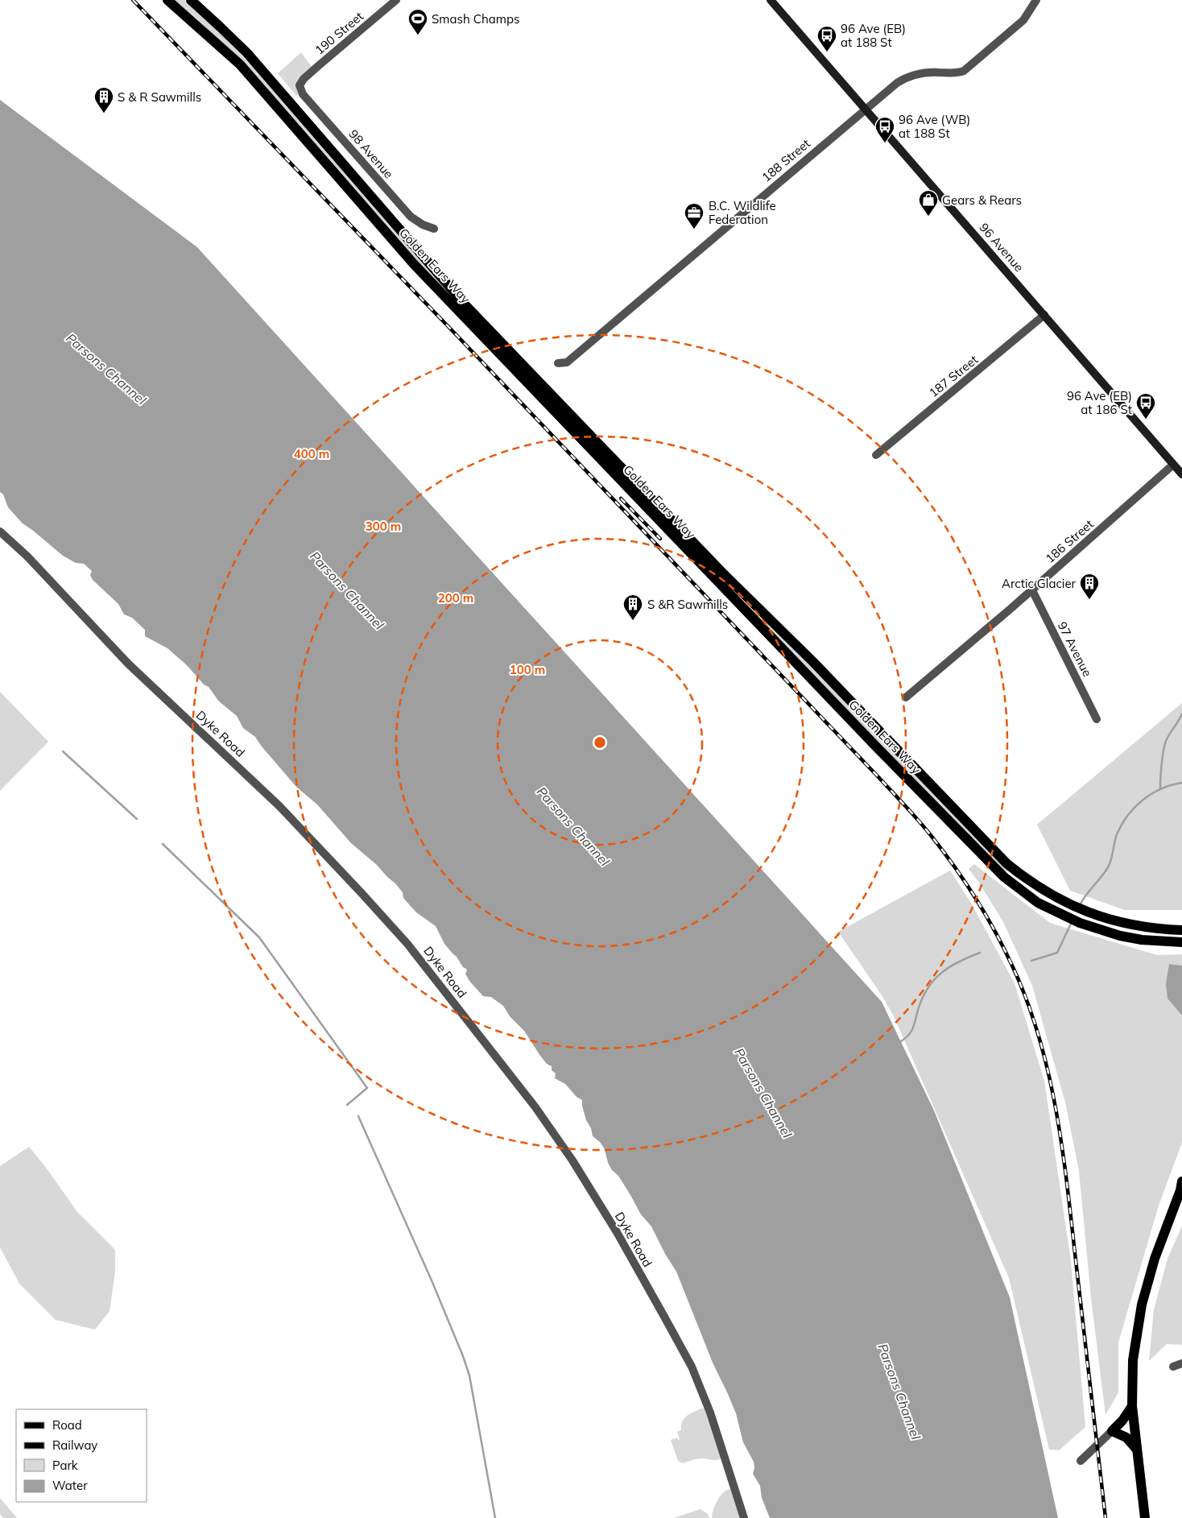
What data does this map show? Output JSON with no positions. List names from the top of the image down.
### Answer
{
  "streets": {
    "main road": ["96 Avenue", "Golden Ears Way"],
    "street": [
      "190 Street",
      "98 Avenue",
      "188 Street",
      "187 Street",
      "186 Street",
      "97 Avenue",
      "Dyke Road"
    ]
  },
  "crossings": [
    ["190 Street", "98 Avenue"],
    ["188 Street", "96 Avenue"],
    ["96 Avenue", "187 Street"],
    ["96 Avenue", "186 Street"],
    ["186 Street", "97 Avenue"]
  ],
  "water": ["Parsons Channel"],
  "places": {
    "sports": ["Smash Champs"],
    "bus stop": ["96 Ave (EB) at 188 St", "96 Ave (WB) at 188 St", "96 Ave (EB) at 186 St"],
    "building": ["S & R Sawmills", "Arctic Glacier", "S &R Sawmills"],
    "shop": ["Gears & Rears"],
    "office": ["B.C. Wildlife Federation"]
  },
  "legend": [
    "Road",
    "Railway",
    "Park",
    "Water"
  ],
  "rings": [
    "400 m",
    "300 m",
    "200 m",
    "100 m"
  ]
}
